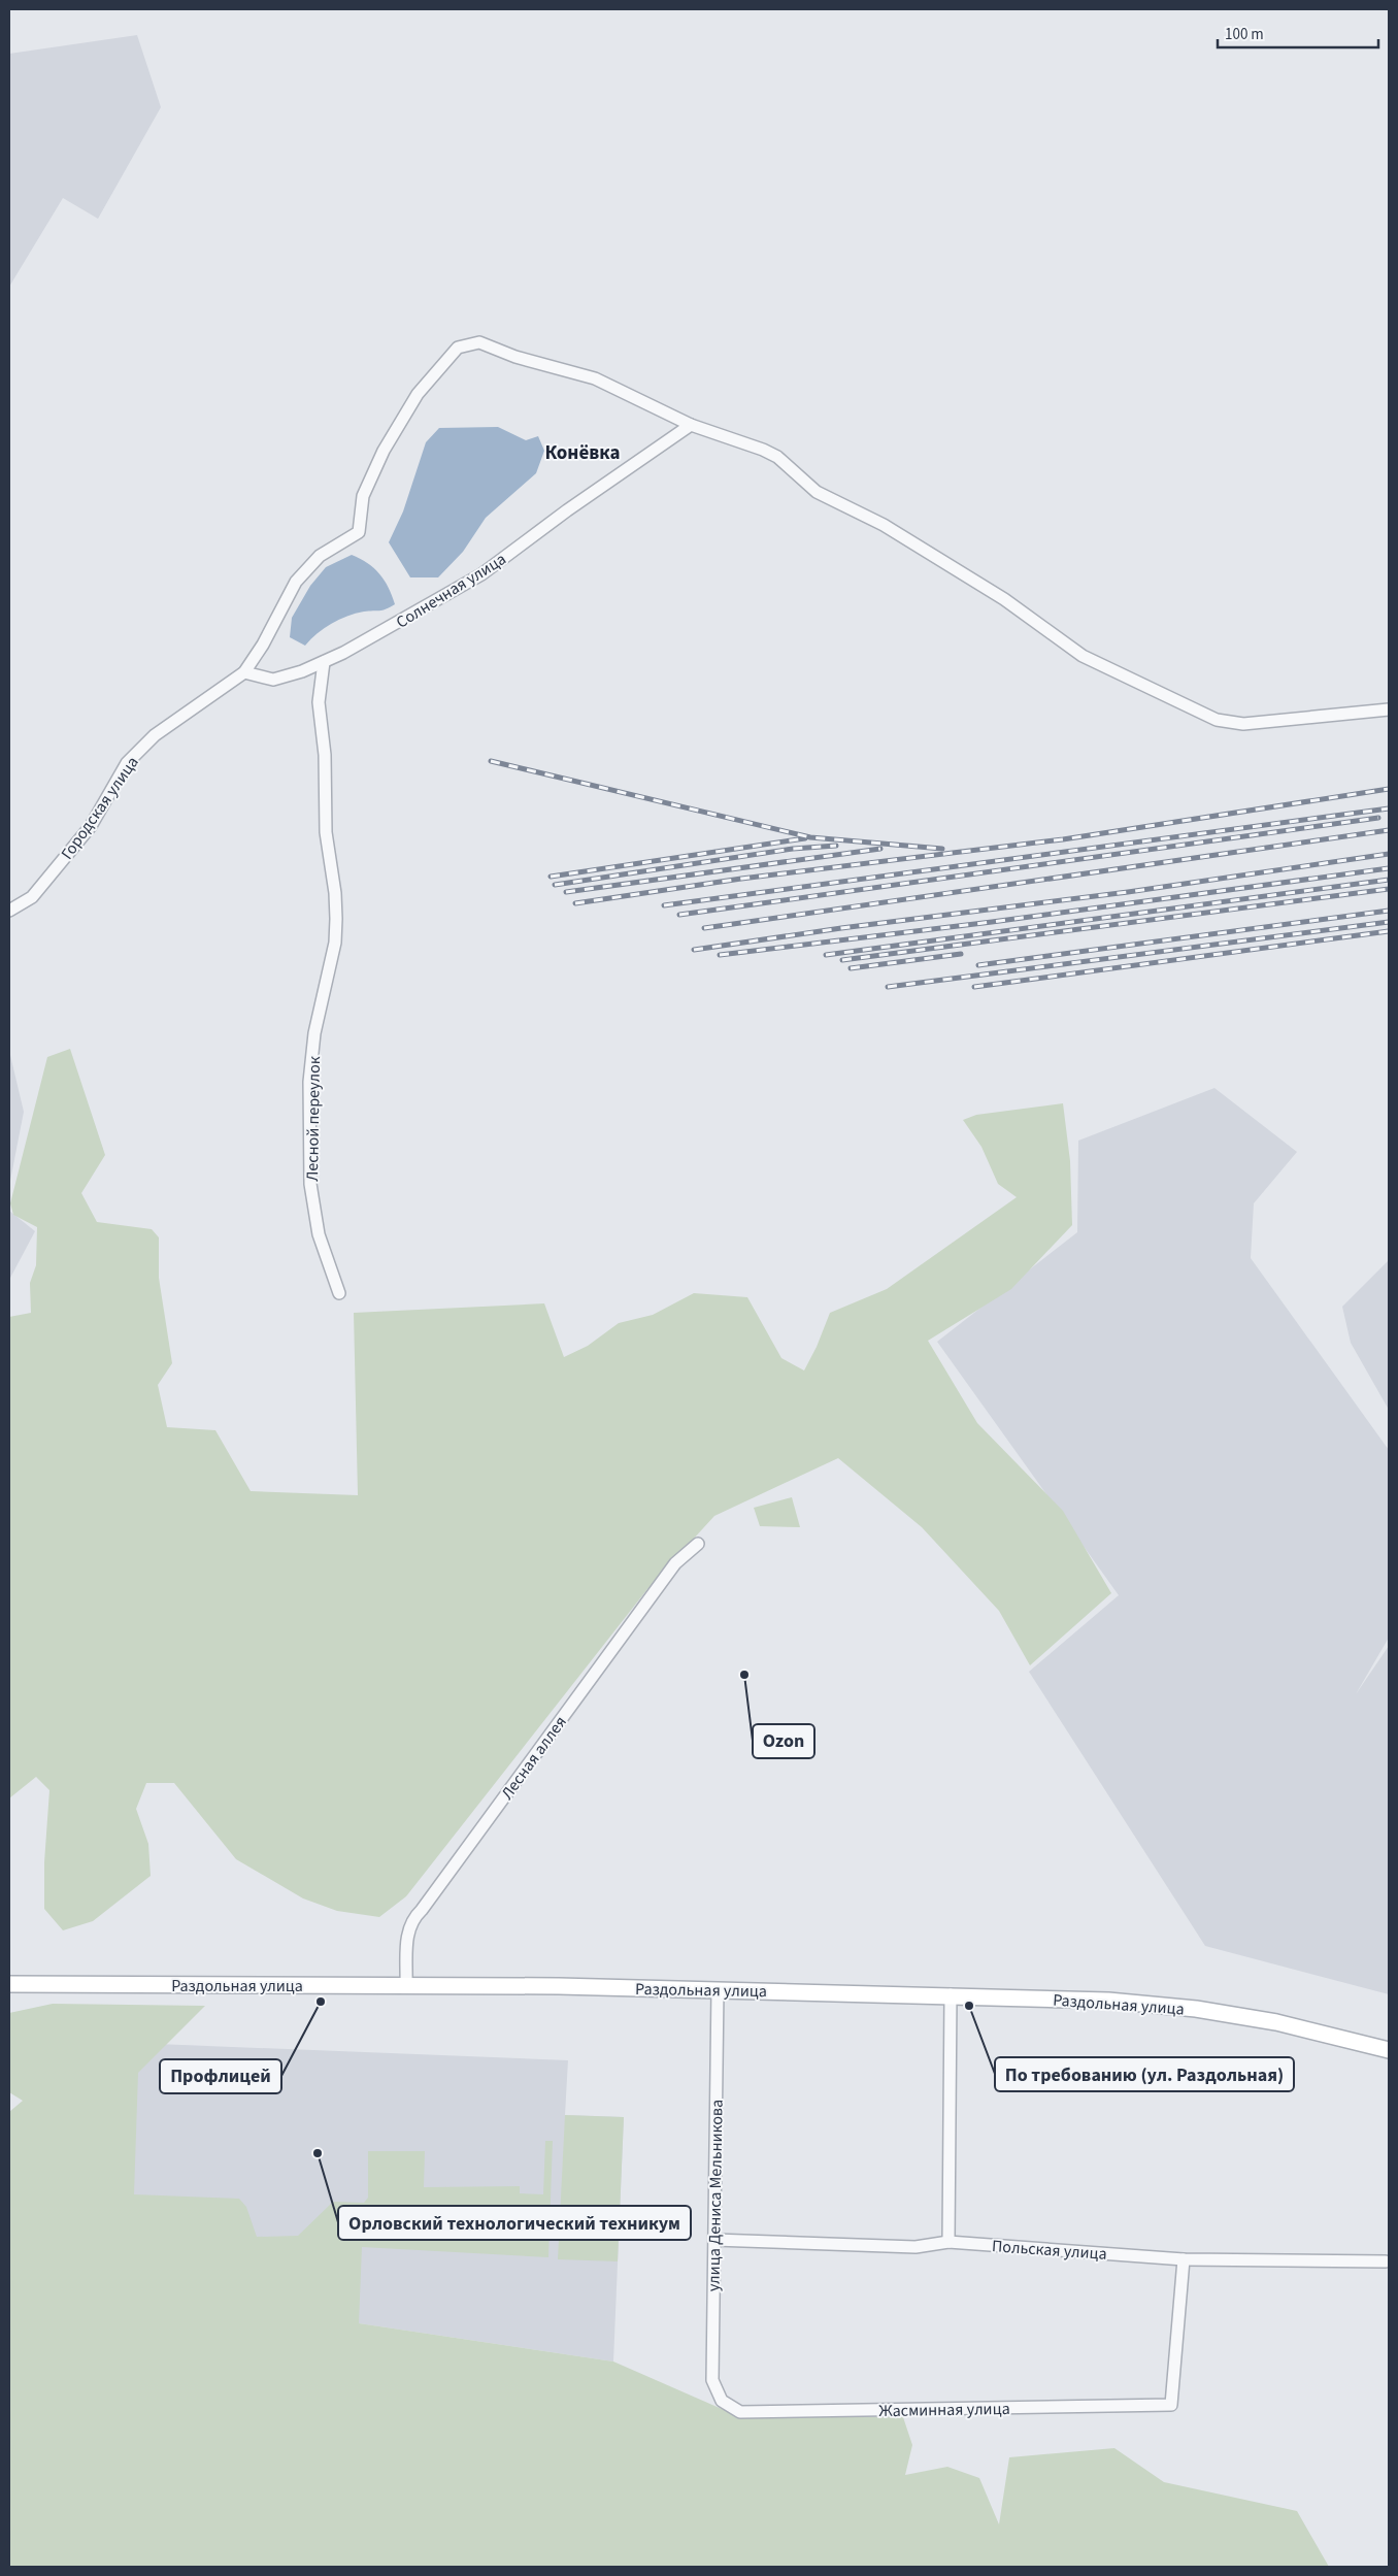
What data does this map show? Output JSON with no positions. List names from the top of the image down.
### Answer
{
  "streets": {
    "main road": ["Раздольная улица"],
    "street": [
      "Солнечная улица",
      "Городская улица",
      "Лесной переулок",
      "Лесная аллея",
      "улица Дениса Мельникова",
      "Польская улица",
      "Жасминная улица"
    ]
  },
  "crossings": [
    ["Солнечная улица", "Городская улица"],
    ["Солнечная улица", "Лесной переулок"],
    ["Лесная аллея", "Раздольная улица"],
    ["Раздольная улица", "улица Дениса Мельникова"],
    ["улица Дениса Мельникова", "Польская улица"],
    ["улица Дениса Мельникова", "Жасминная улица"],
    ["Польская улица", "Жасминная улица"]
  ],
  "districts": ["Конёвка"],
  "places": [
    "Ozon",
    "Профлицей",
    "По требованию (ул. Раздольная)",
    "Орловский технологический техникум"
  ],
  "scale_bar": "100 m"
}
